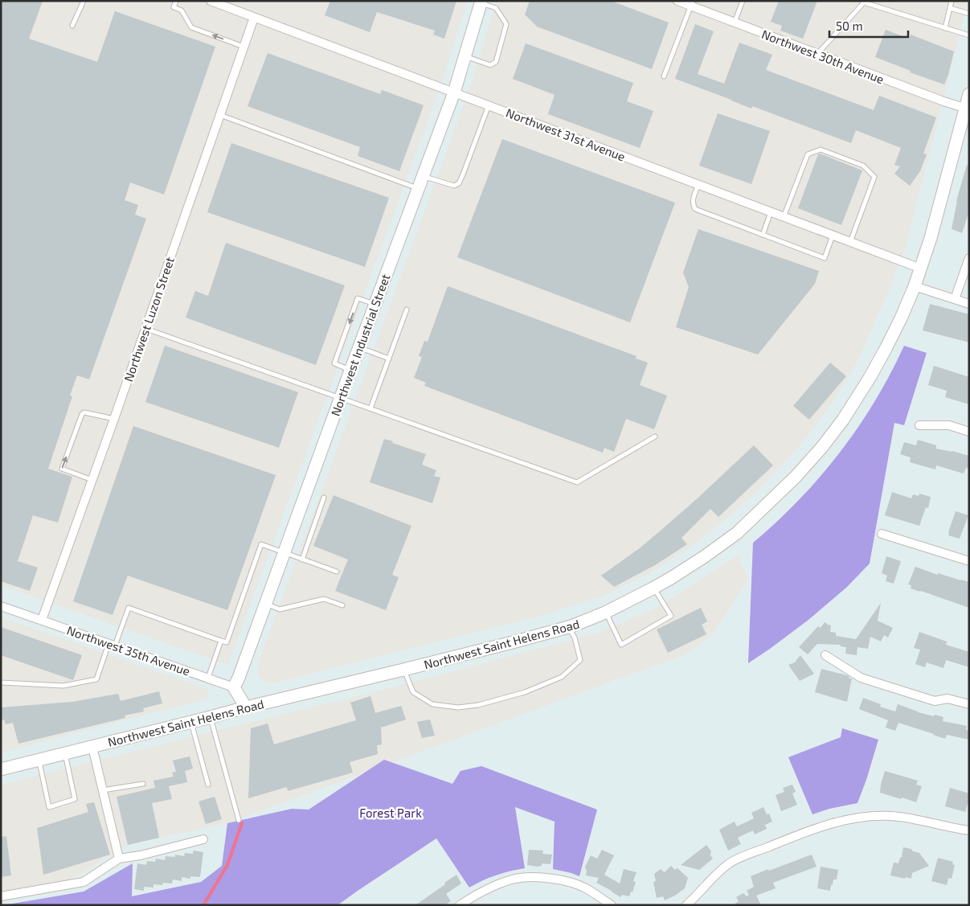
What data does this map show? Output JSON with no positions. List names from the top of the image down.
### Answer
{
  "streets": {
    "main road": ["Northwest Industrial Street", "Northwest Saint Helens Road"],
    "street": [
      "Northwest 30th Avenue",
      "Northwest 31st Avenue",
      "Northwest Luzon Street",
      "Northwest 35th Avenue"
    ]
  },
  "crossings": [
    ["Northwest 30th Avenue", "Northwest Saint Helens Road"],
    ["Northwest 31st Avenue", "Northwest Luzon Street"],
    ["Northwest 31st Avenue", "Northwest Industrial Street"],
    ["Northwest 31st Avenue", "Northwest Saint Helens Road"],
    ["Northwest Luzon Street", "Northwest 35th Avenue"],
    ["Northwest Industrial Street", "Northwest 35th Avenue"]
  ],
  "parks": ["Forest Park"],
  "scale_bar": "50 m"
}
